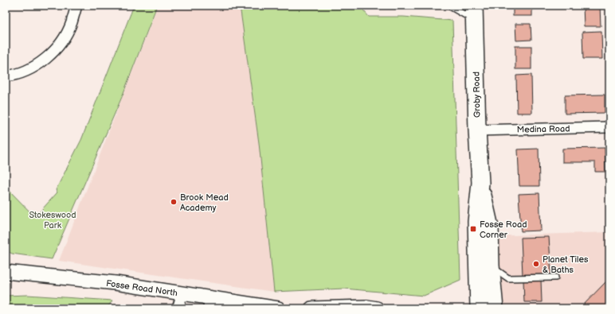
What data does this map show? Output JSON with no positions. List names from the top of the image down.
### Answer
{
  "streets": {
    "main road": ["Groby Road"],
    "street": ["Medina Road", "Fosse Road North"]
  },
  "crossings": [
    ["Groby Road", "Medina Road"]
  ],
  "parks": ["Stokeswood Park"],
  "places": {
    "other": ["Brook Mead Academy", "Planet Tiles & Baths"],
    "transit": ["Fosse Road Corner"]
  }
}
